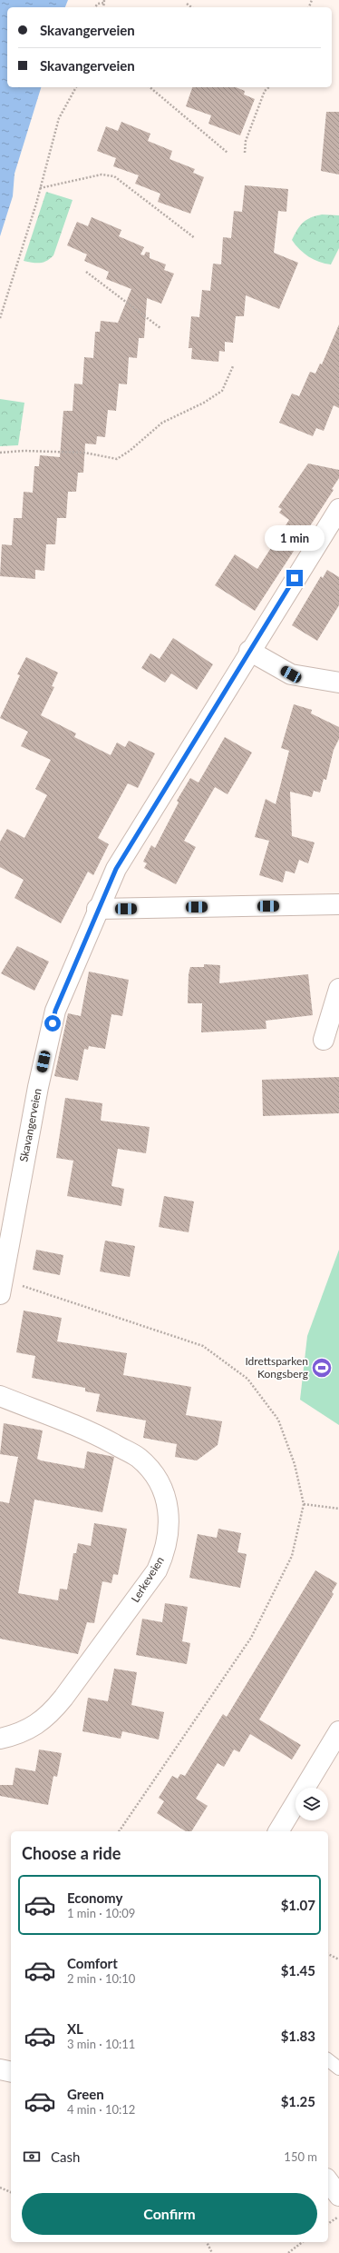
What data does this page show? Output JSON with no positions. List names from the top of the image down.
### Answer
{
  "streets": {
    "street": ["Skavangerveien", "Lerkeveien"]
  },
  "places": {
    "sports": ["Idrettsparken Kongsberg"]
  },
  "page": {
    "banner": ["Skavangerveien", "Skavangerveien"],
    "bubble": "1 min",
    "heading": "Choose a ride",
    "list": [
      {
        "name": "Economy",
        "note": "1 min · 10:09",
        "value": "$1.07"
      },
      {
        "name": "Comfort",
        "note": "2 min · 10:10",
        "value": "$1.45"
      },
      {
        "name": "XL",
        "note": "3 min · 10:11",
        "value": "$1.83"
      },
      {
        "name": "Green",
        "note": "4 min · 10:12",
        "value": "$1.25"
      }
    ],
    "pay": ["Cash", "150 m"],
    "buttons": "Confirm"
  }
}
